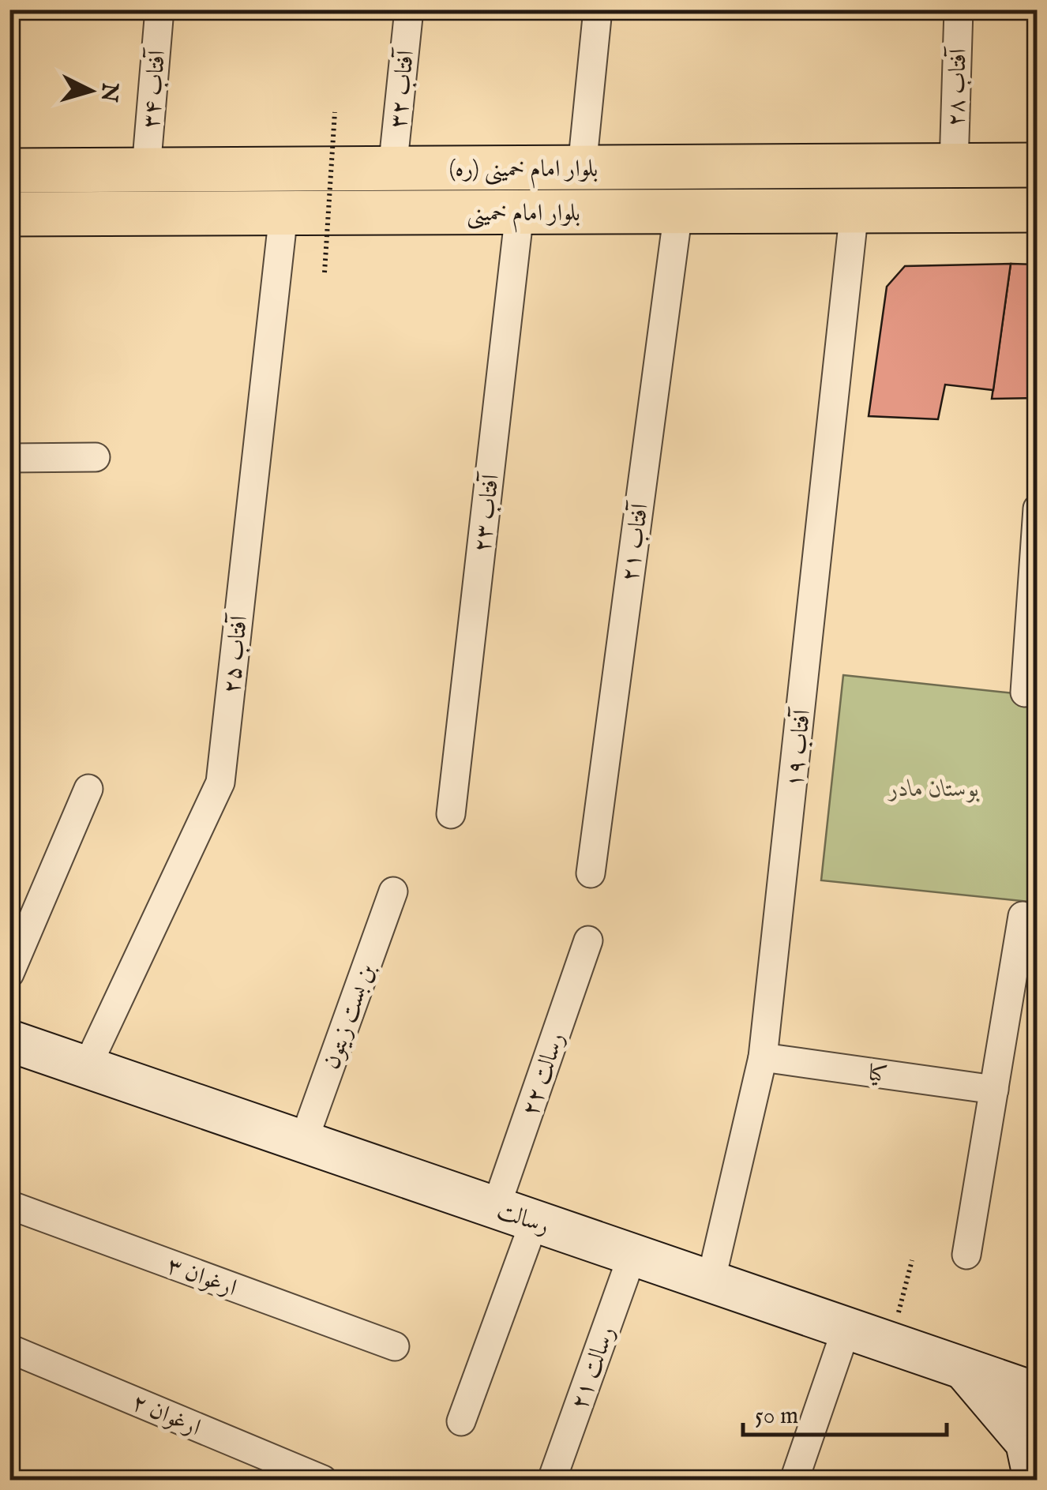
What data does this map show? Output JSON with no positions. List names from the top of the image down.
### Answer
{
  "streets": {
    "main road": ["بلوار امام خمینی (ره)", "بلوار امام خمینی", "رسالت"],
    "street": [
      "آفتاب ۲۸",
      "آفتاب ۳۴",
      "آفتاب ۳۲",
      "آفتاب ۲۳",
      "آفتاب ۲۱",
      "آفتاب ۲۵",
      "آفتاب ۱۹",
      "بن بست زیتون",
      "کیا",
      "رسالت ۲۲",
      "ارغوان ۳",
      "رسالت ۲۱",
      "ارغوان ۲"
    ]
  },
  "crossings": [
    ["آفتاب ۲۸", "بلوار امام خمینی (ره)"],
    ["آفتاب ۳۴", "بلوار امام خمینی (ره)"],
    ["آفتاب ۳۲", "بلوار امام خمینی (ره)"],
    ["بلوار امام خمینی", "آفتاب ۲۳"],
    ["بلوار امام خمینی", "آفتاب ۲۱"],
    ["بلوار امام خمینی", "آفتاب ۲۵"],
    ["بلوار امام خمینی", "آفتاب ۱۹"],
    ["آفتاب ۲۵", "رسالت"],
    ["آفتاب ۱۹", "کیا"],
    ["آفتاب ۱۹", "رسالت"],
    ["بن بست زیتون", "رسالت"],
    ["رسالت ۲۲", "رسالت"],
    ["رسالت", "رسالت ۲۱"]
  ],
  "parks": ["بوستان مادر"],
  "scale_bar": "50 m",
  "north": "right"
}
